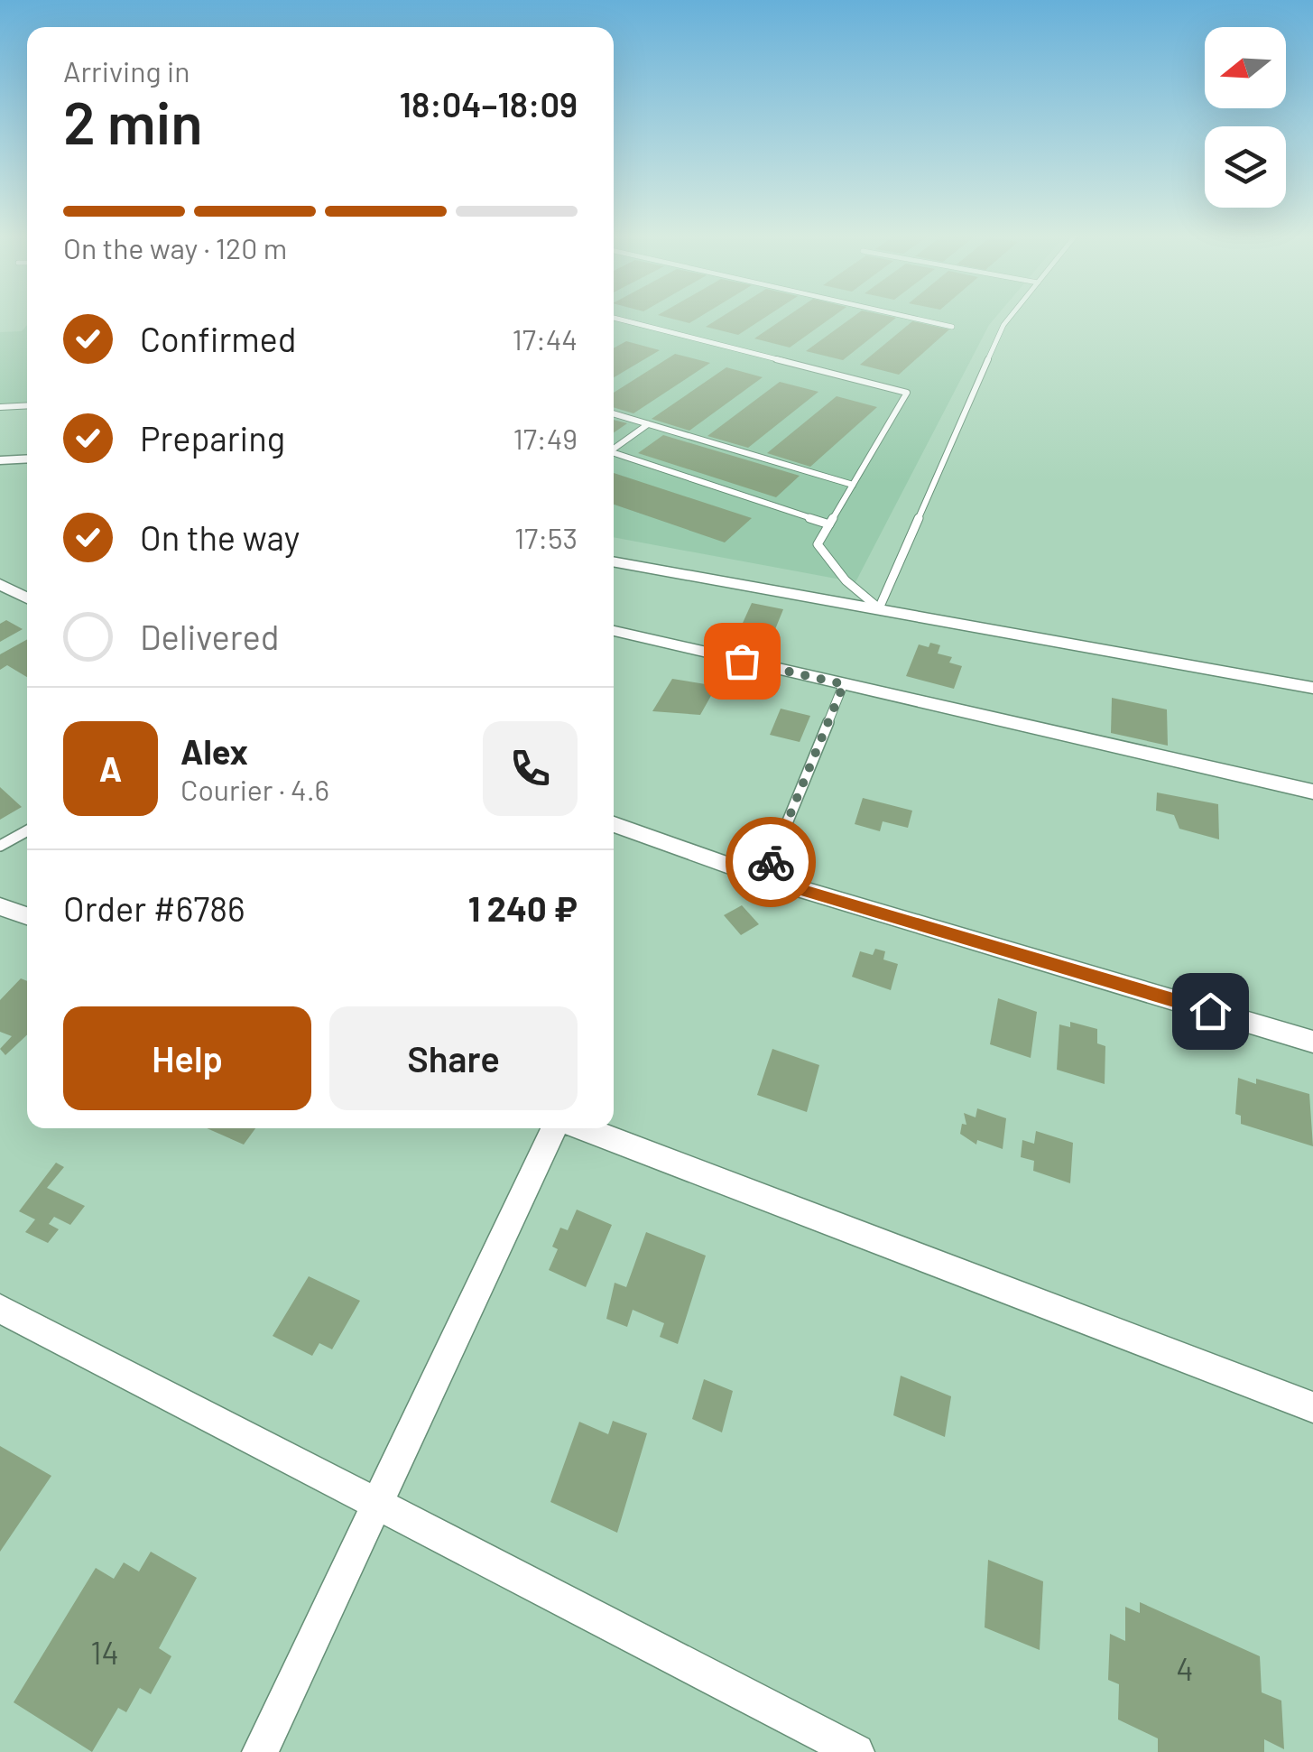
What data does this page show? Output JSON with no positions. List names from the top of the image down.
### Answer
{
  "house_numbers": ["14", "4"],
  "north": "left",
  "page": {
    "heading": ["2 min", "Arriving in", "18:04–18:09"],
    "panel": [
      "Alex",
      "Courier · 4.6",
      "Order #6786",
      "1 240 ₽"
    ],
    "bar": "On the way · 120 m",
    "list": [
      ["Confirmed", "17:44"],
      ["Preparing", "17:49"],
      ["On the way", "17:53"],
      "Delivered"
    ],
    "round": "A",
    "buttons": ["Help", "Share"]
  }
}
